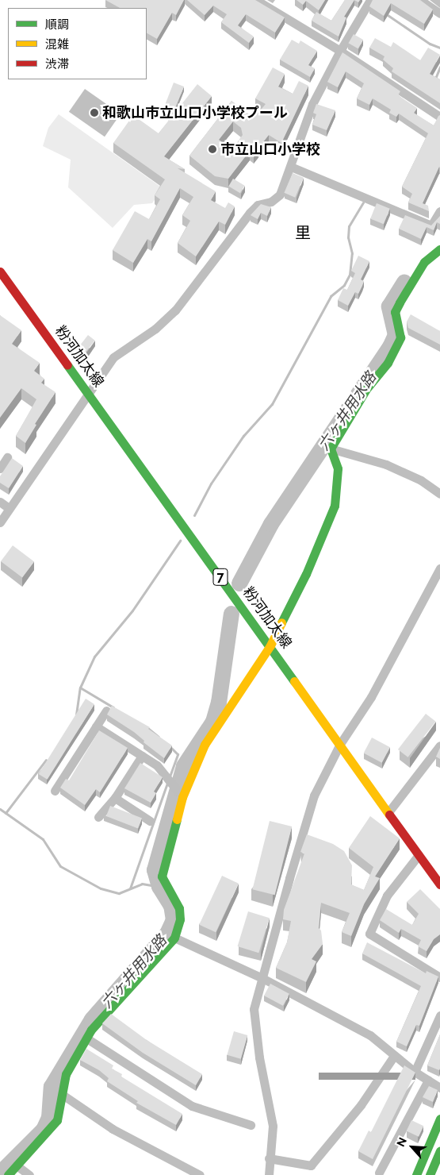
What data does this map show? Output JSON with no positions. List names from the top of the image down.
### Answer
{
  "streets": {
    "street": ["粉河加太線", "7"]
  },
  "districts": ["里"],
  "water": ["六ヶ井用水路"],
  "places": ["和歌山市立山口小学校プール", "市立山口小学校"],
  "legend": ["順調", "混雑", "渋滞"],
  "north": "top left"
}
